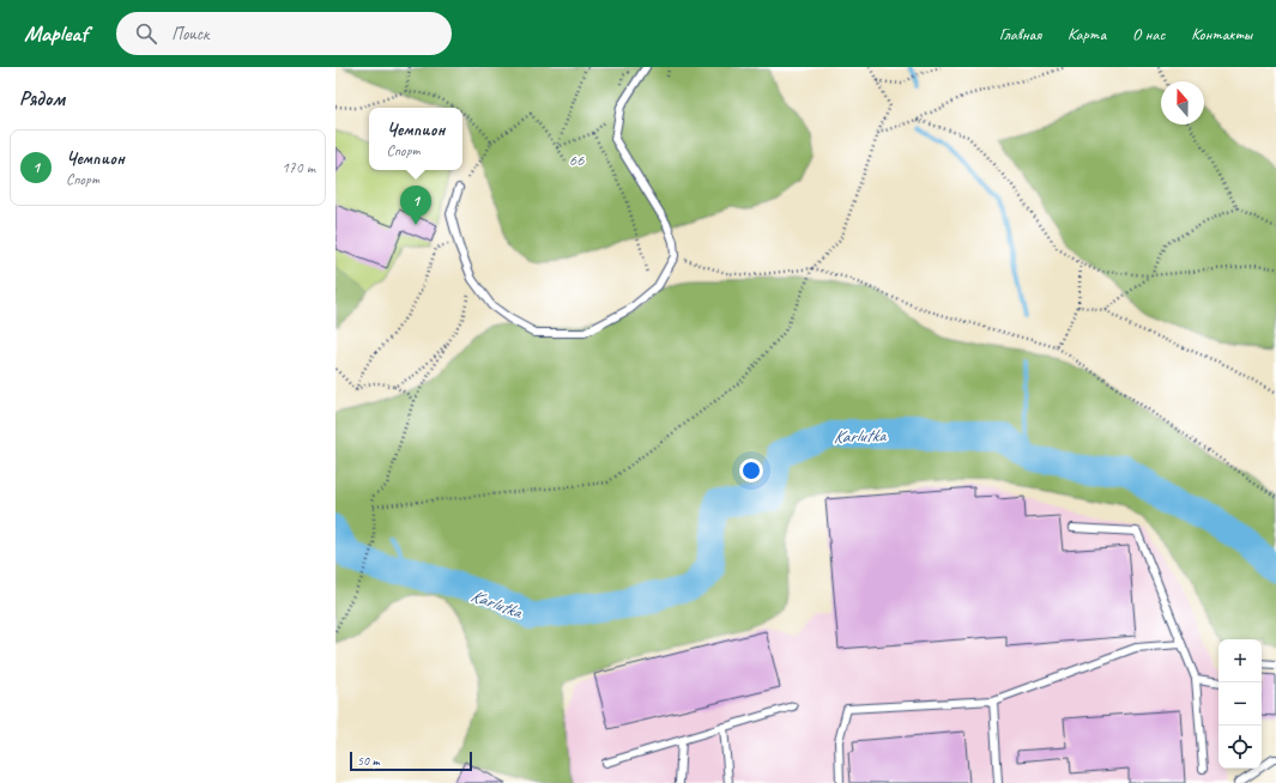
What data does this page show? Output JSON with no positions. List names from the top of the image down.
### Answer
{
  "water": ["Karlutka"],
  "parks": ["66"],
  "scale_bar": "50 m",
  "north": "top",
  "page": {
    "header": "Mapleaf",
    "search": "Поиск",
    "nav": [
      "Главная",
      "Карта",
      "О нас",
      "Контакты"
    ],
    "heading": "Рядом",
    "popup": ["Чемпион", "Спорт"],
    "list": [
      {
        "mark": "1",
        "name": "Чемпион",
        "note": "Спорт",
        "value": "170 m"
      }
    ],
    "pins": "1",
    "map_buttons": ["+", "−"],
    "scale": "50 m"
  }
}
